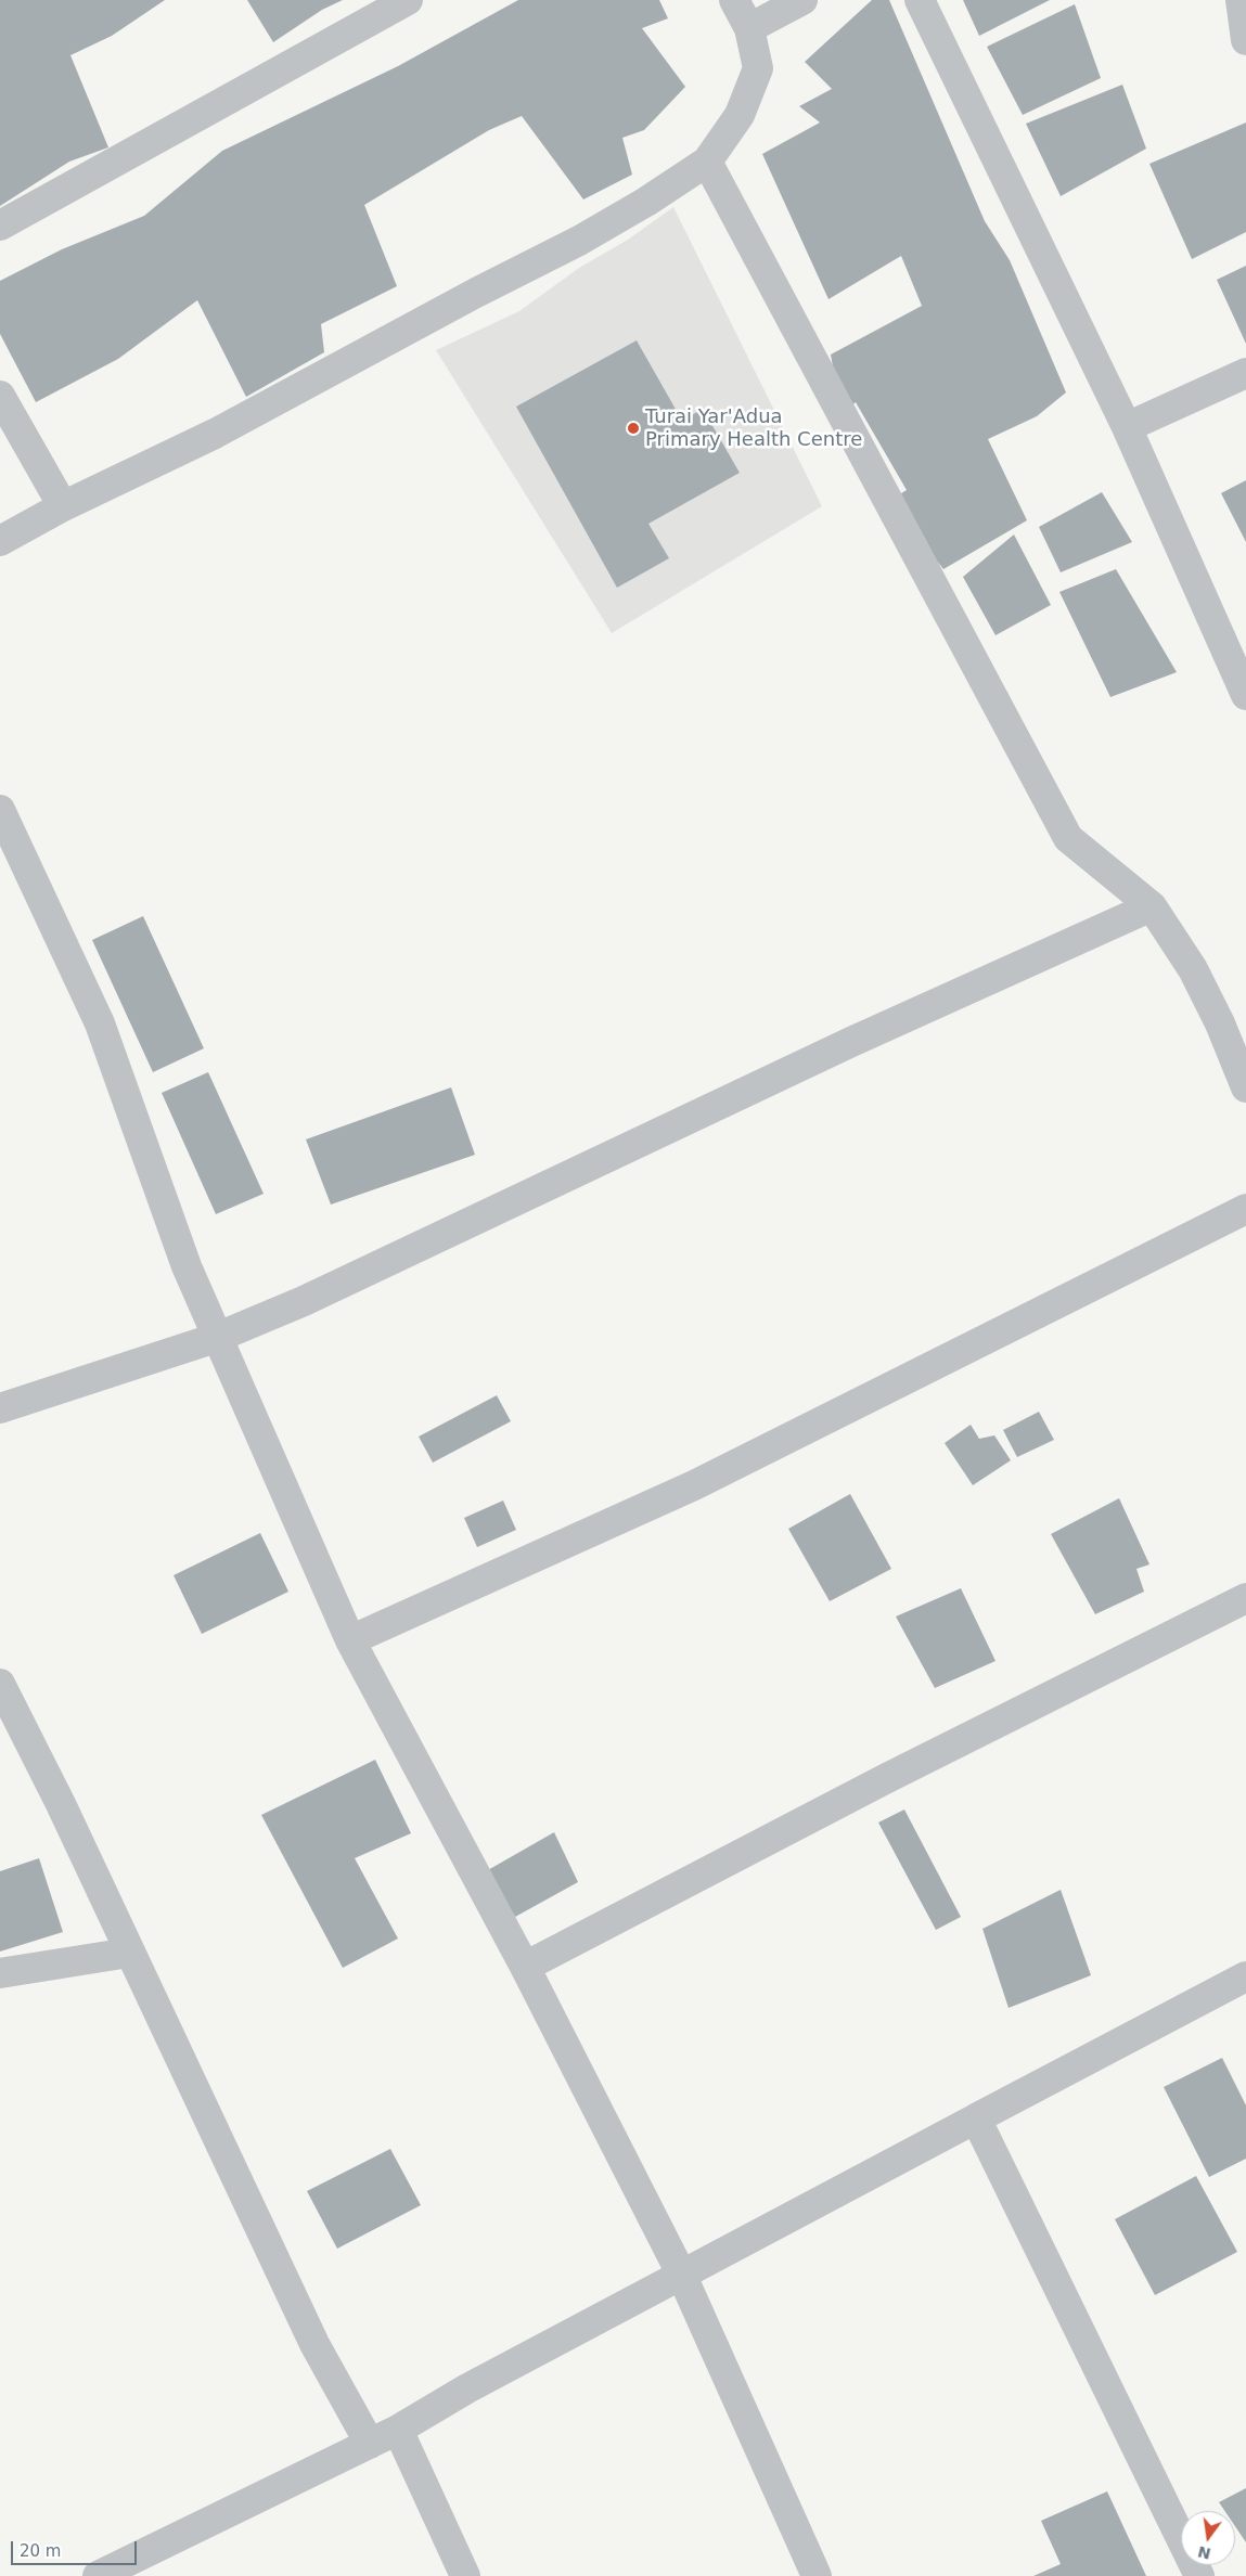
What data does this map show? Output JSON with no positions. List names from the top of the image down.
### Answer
{
  "places": ["Turai Yar'Adua Primary Health Centre"],
  "scale_bar": "20 m",
  "north": "bottom"
}
